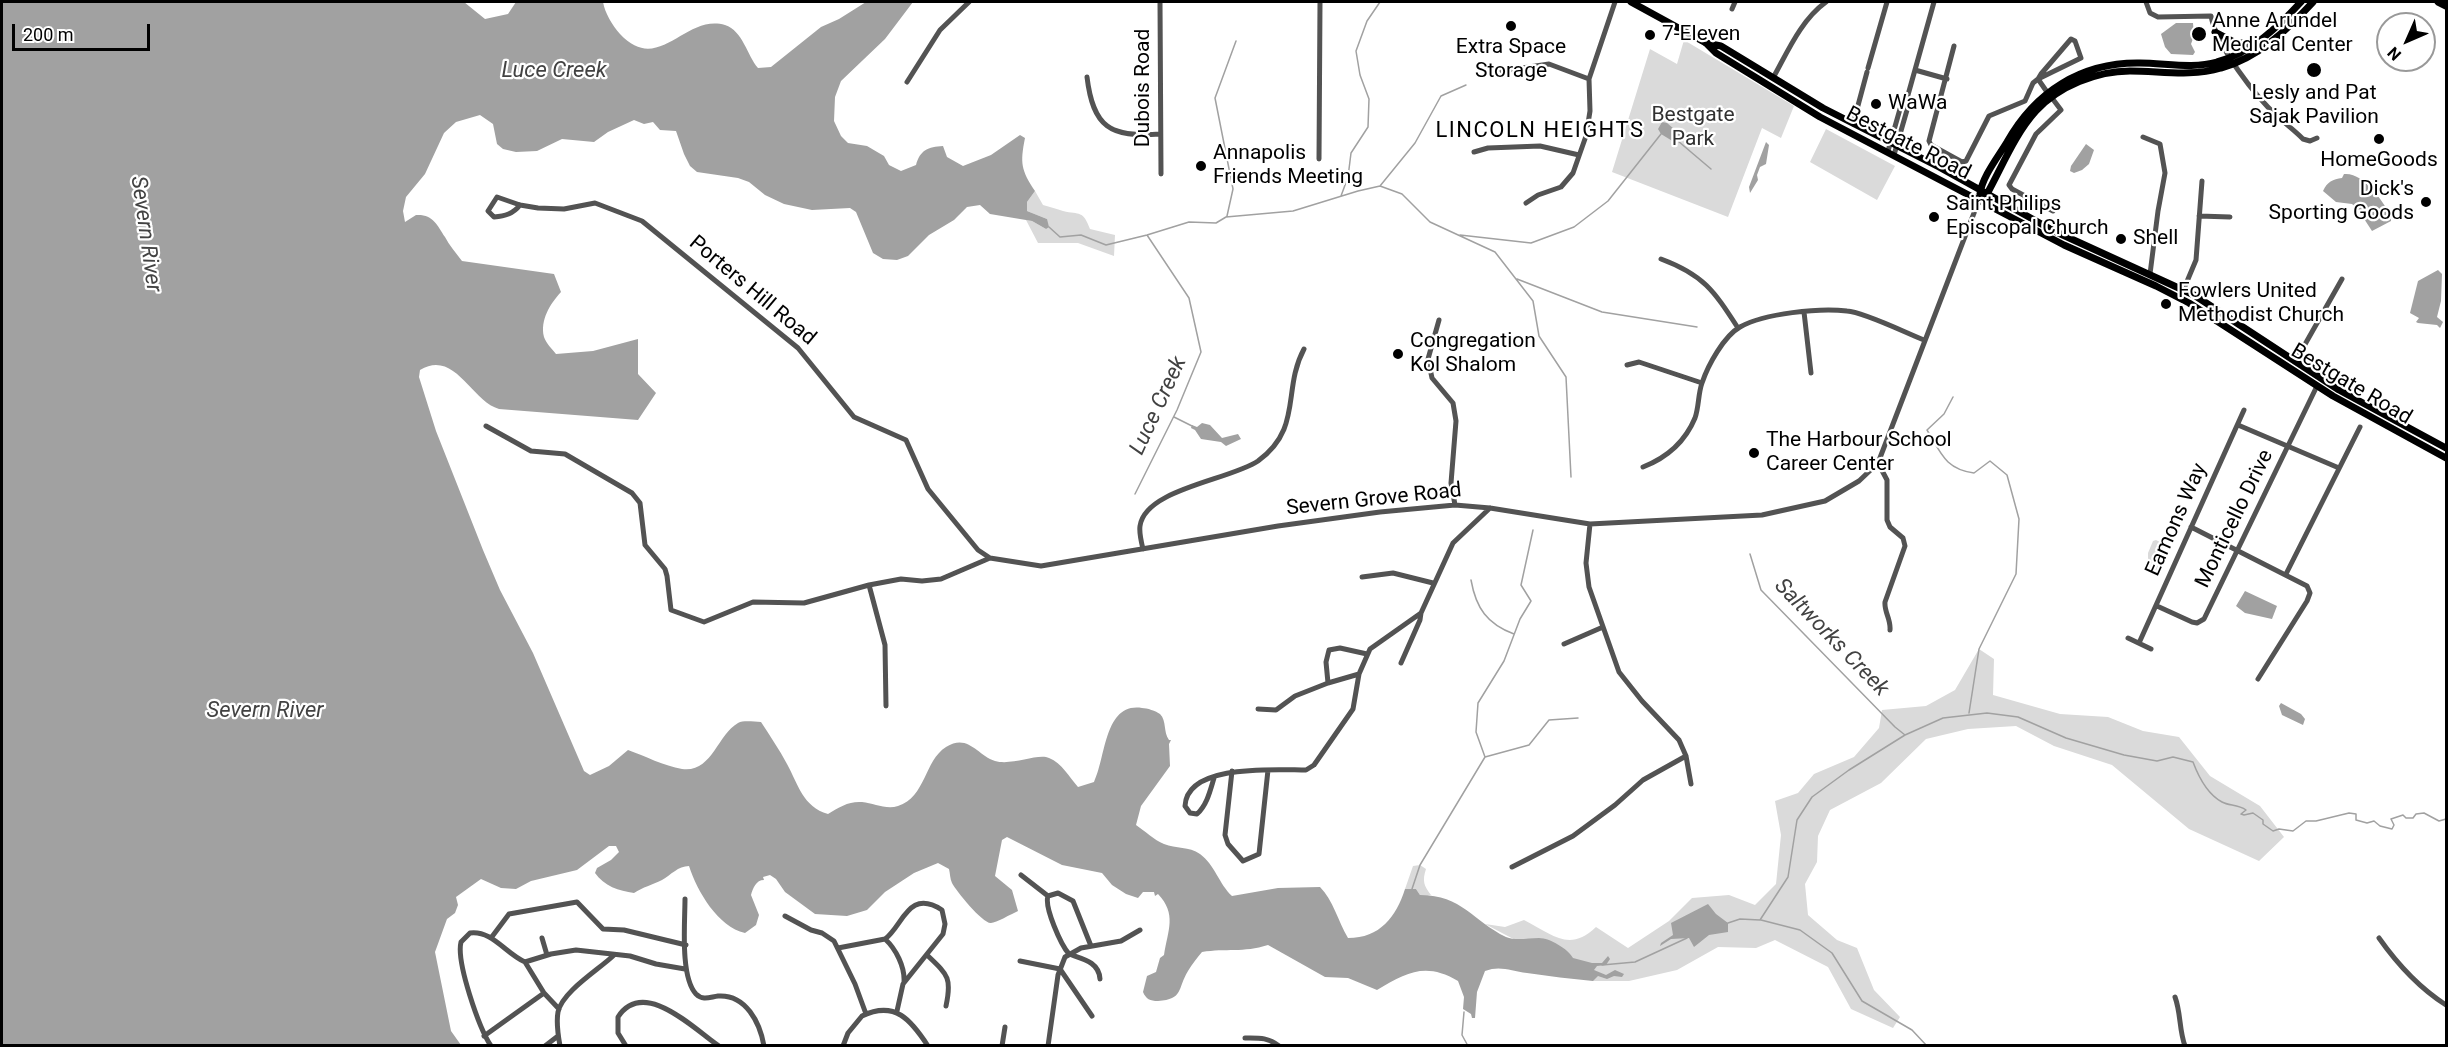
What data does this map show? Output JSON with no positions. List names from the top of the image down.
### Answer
{
  "streets": {
    "main road": ["Bestgate Road"],
    "street": [
      "Dubois Road",
      "Porters Hill Road",
      "Severn Grove Road",
      "Monticello Drive",
      "Eamons Way"
    ]
  },
  "crossings": [
    ["Bestgate Road", "Severn Grove Road"],
    ["Bestgate Road", "Monticello Drive"],
    ["Porters Hill Road", "Severn Grove Road"],
    ["Monticello Drive", "Eamons Way"]
  ],
  "districts": ["LINCOLN HEIGHTS"],
  "water": ["Luce Creek", "Severn River", "Saltworks Creek"],
  "parks": ["Bestgate Park"],
  "places": [
    "Extra Space Storage",
    "Anne Arundel Medical Center",
    "7-Eleven",
    "Lesly and Pat Sajak Pavilion",
    "WaWa",
    "HomeGoods",
    "Annapolis Friends Meeting",
    "Dick's Sporting Goods",
    "Saint Philips Episcopal Church",
    "Shell",
    "Fowlers United Methodist Church",
    "Congregation Kol Shalom",
    "The Harbour School Career Center"
  ],
  "scale_bar": "200 m",
  "north": "bottom left"
}
